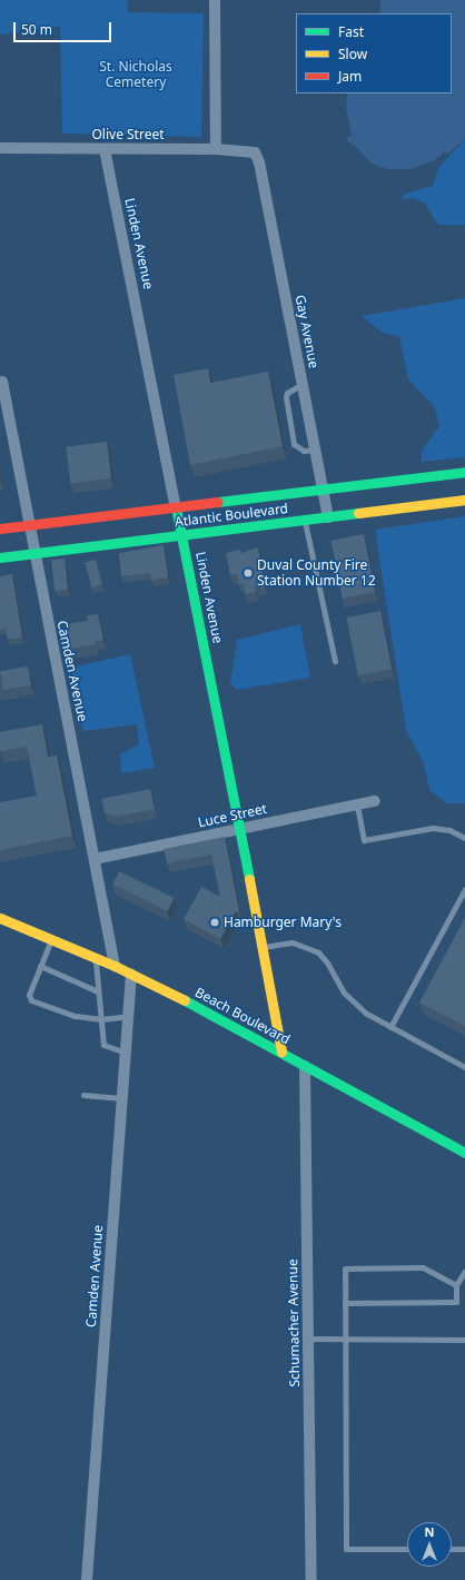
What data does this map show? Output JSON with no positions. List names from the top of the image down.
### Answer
{
  "streets": {
    "main road": ["Linden Avenue", "Atlantic Boulevard", "Beach Boulevard"],
    "street": [
      "Olive Street",
      "Gay Avenue",
      "Camden Avenue",
      "Luce Street",
      "Schumacher Avenue"
    ]
  },
  "crossings": [
    ["Olive Street", "Linden Avenue"],
    ["Olive Street", "Gay Avenue"],
    ["Linden Avenue", "Atlantic Boulevard"],
    ["Linden Avenue", "Luce Street"],
    ["Linden Avenue", "Beach Boulevard"],
    ["Gay Avenue", "Atlantic Boulevard"],
    ["Atlantic Boulevard", "Camden Avenue"],
    ["Camden Avenue", "Luce Street"],
    ["Camden Avenue", "Beach Boulevard"],
    ["Beach Boulevard", "Schumacher Avenue"]
  ],
  "parks": ["St. Nicholas Cemetery"],
  "places": ["Duval County Fire Station Number 12", "Hamburger Mary's"],
  "legend": ["Fast", "Slow", "Jam"],
  "scale_bar": "50 m",
  "north": "top"
}
